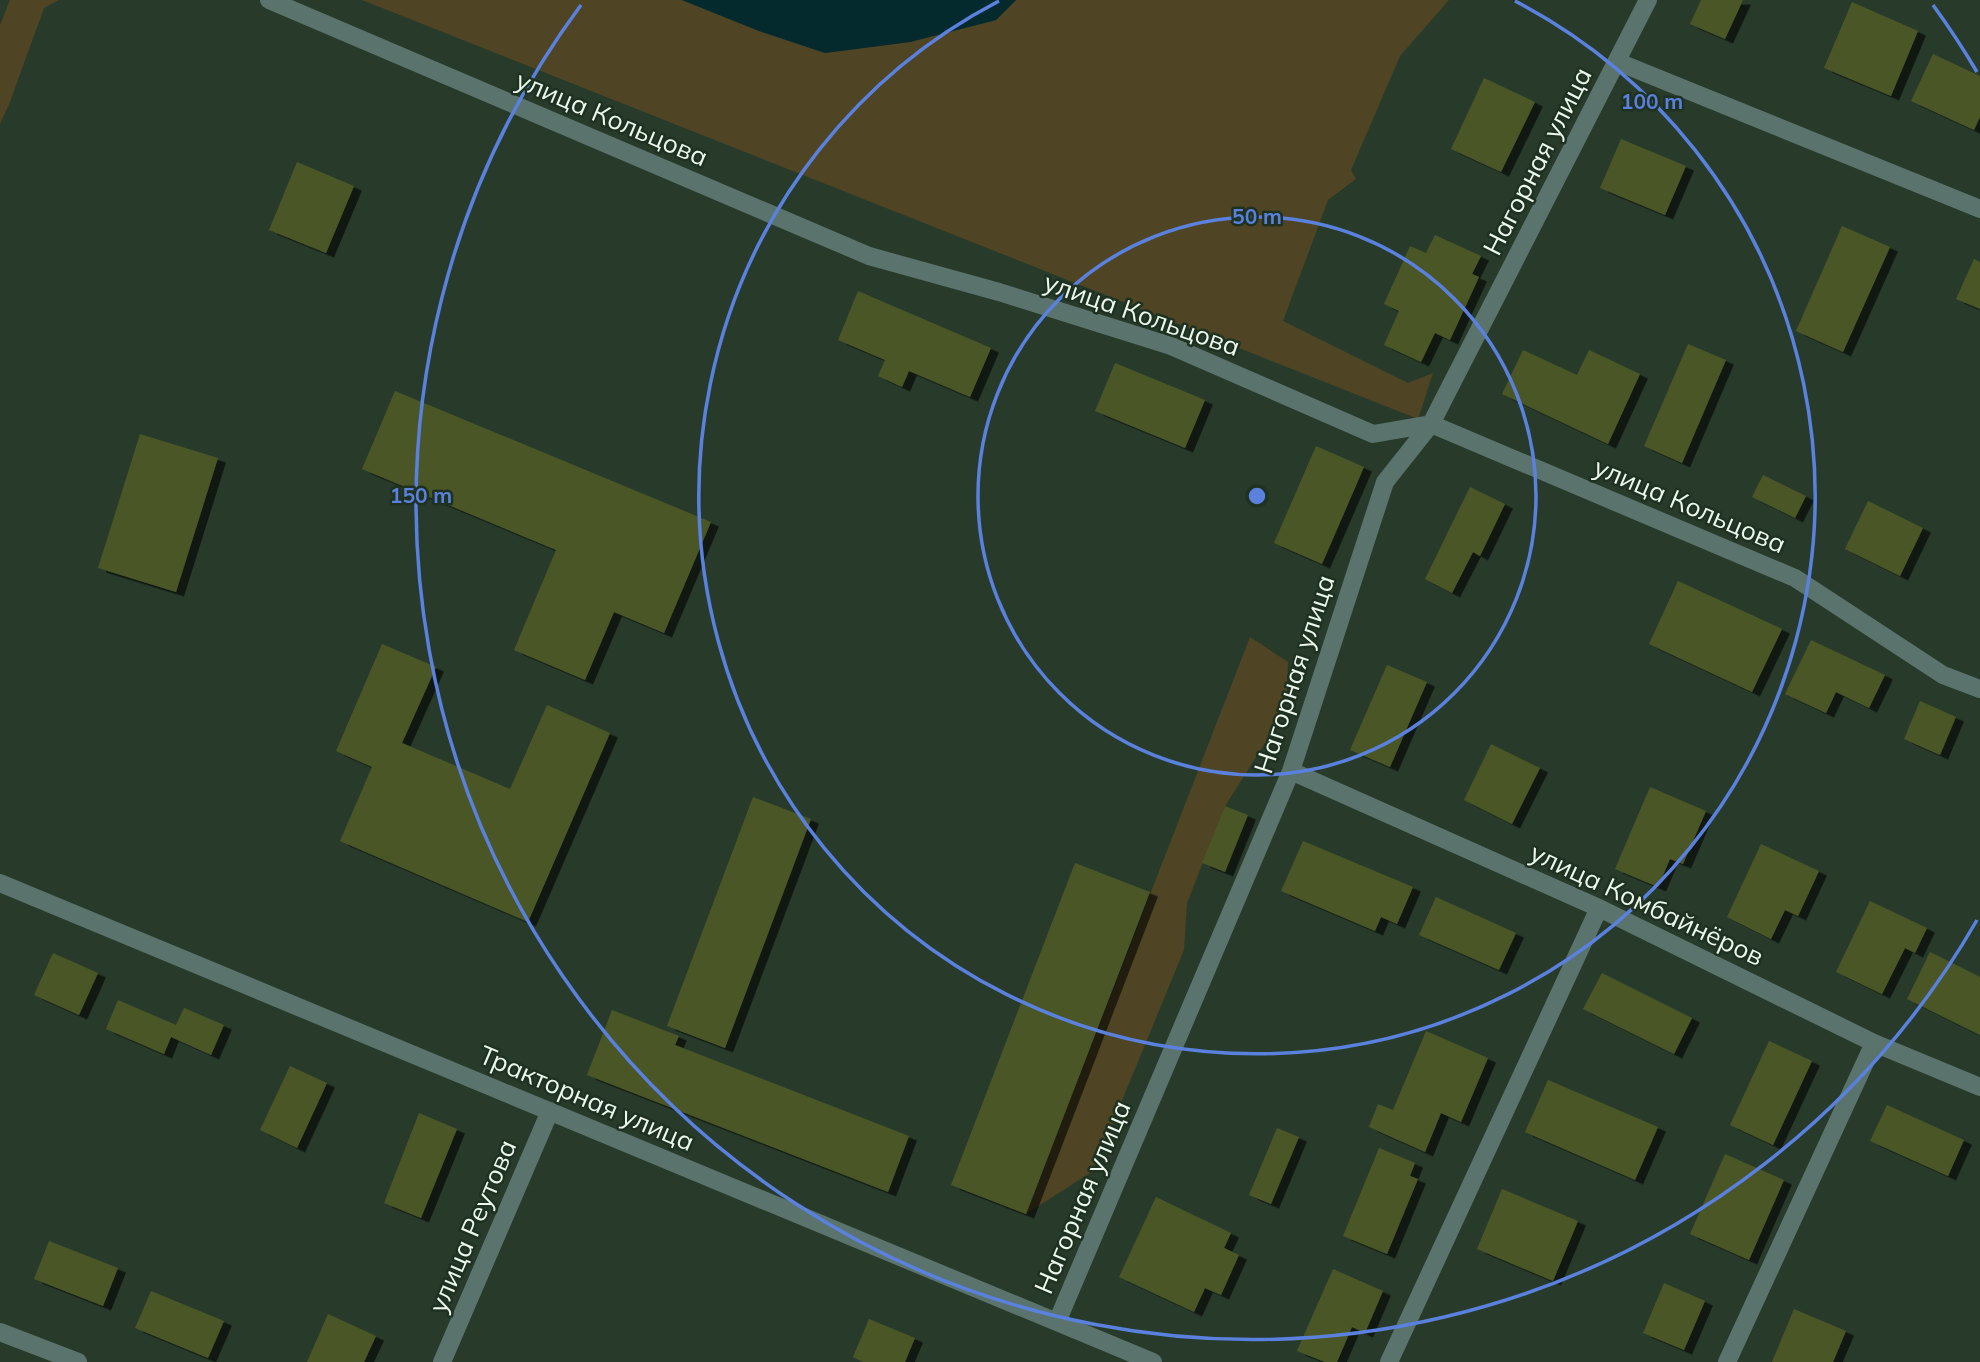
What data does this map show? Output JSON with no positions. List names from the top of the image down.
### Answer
{
  "streets": {
    "street": [
      "улица Кольцова",
      "Нагорная улица",
      "улица Комбайнёров",
      "Тракторная улица",
      "улица Реутова"
    ]
  },
  "crossings": [
    ["улица Кольцова", "Нагорная улица"],
    ["Нагорная улица", "улица Комбайнёров"],
    ["Нагорная улица", "Тракторная улица"],
    ["Тракторная улица", "улица Реутова"]
  ],
  "rings": ["100 m", "50 m", "150 m"]
}
